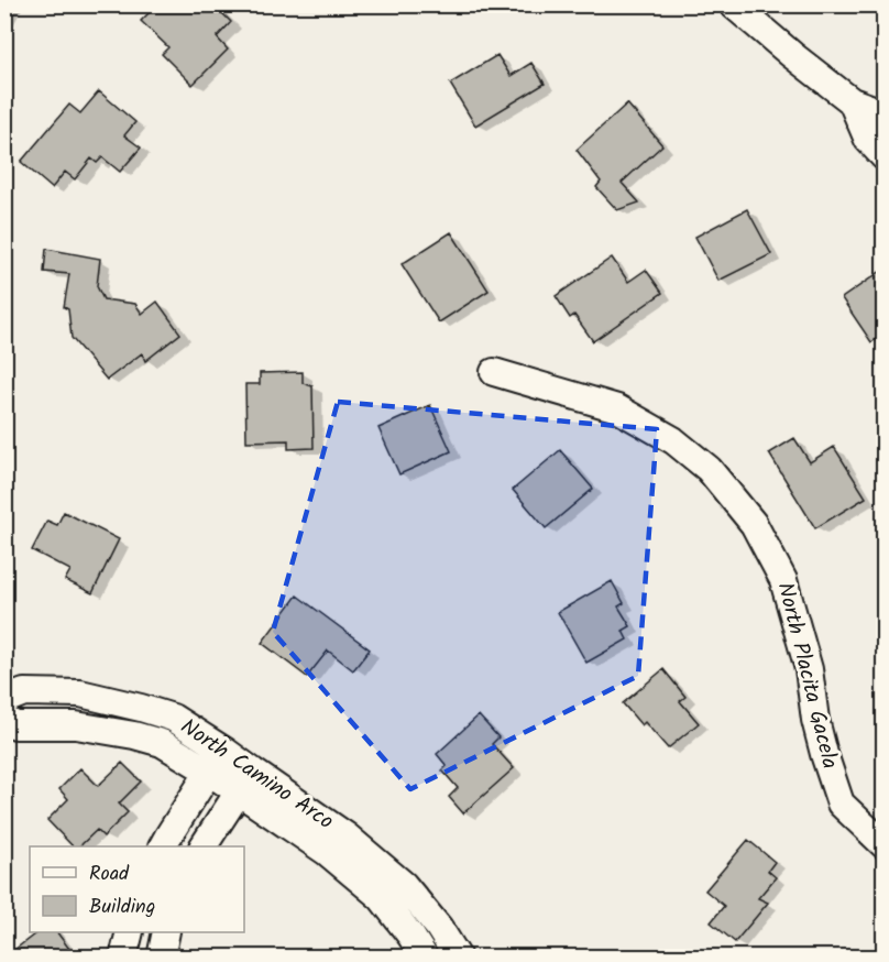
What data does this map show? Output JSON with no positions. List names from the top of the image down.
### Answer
{
  "streets": {
    "street": ["North Placita Gacela", "North Camino Arco"]
  },
  "legend": ["Road", "Building"]
}
